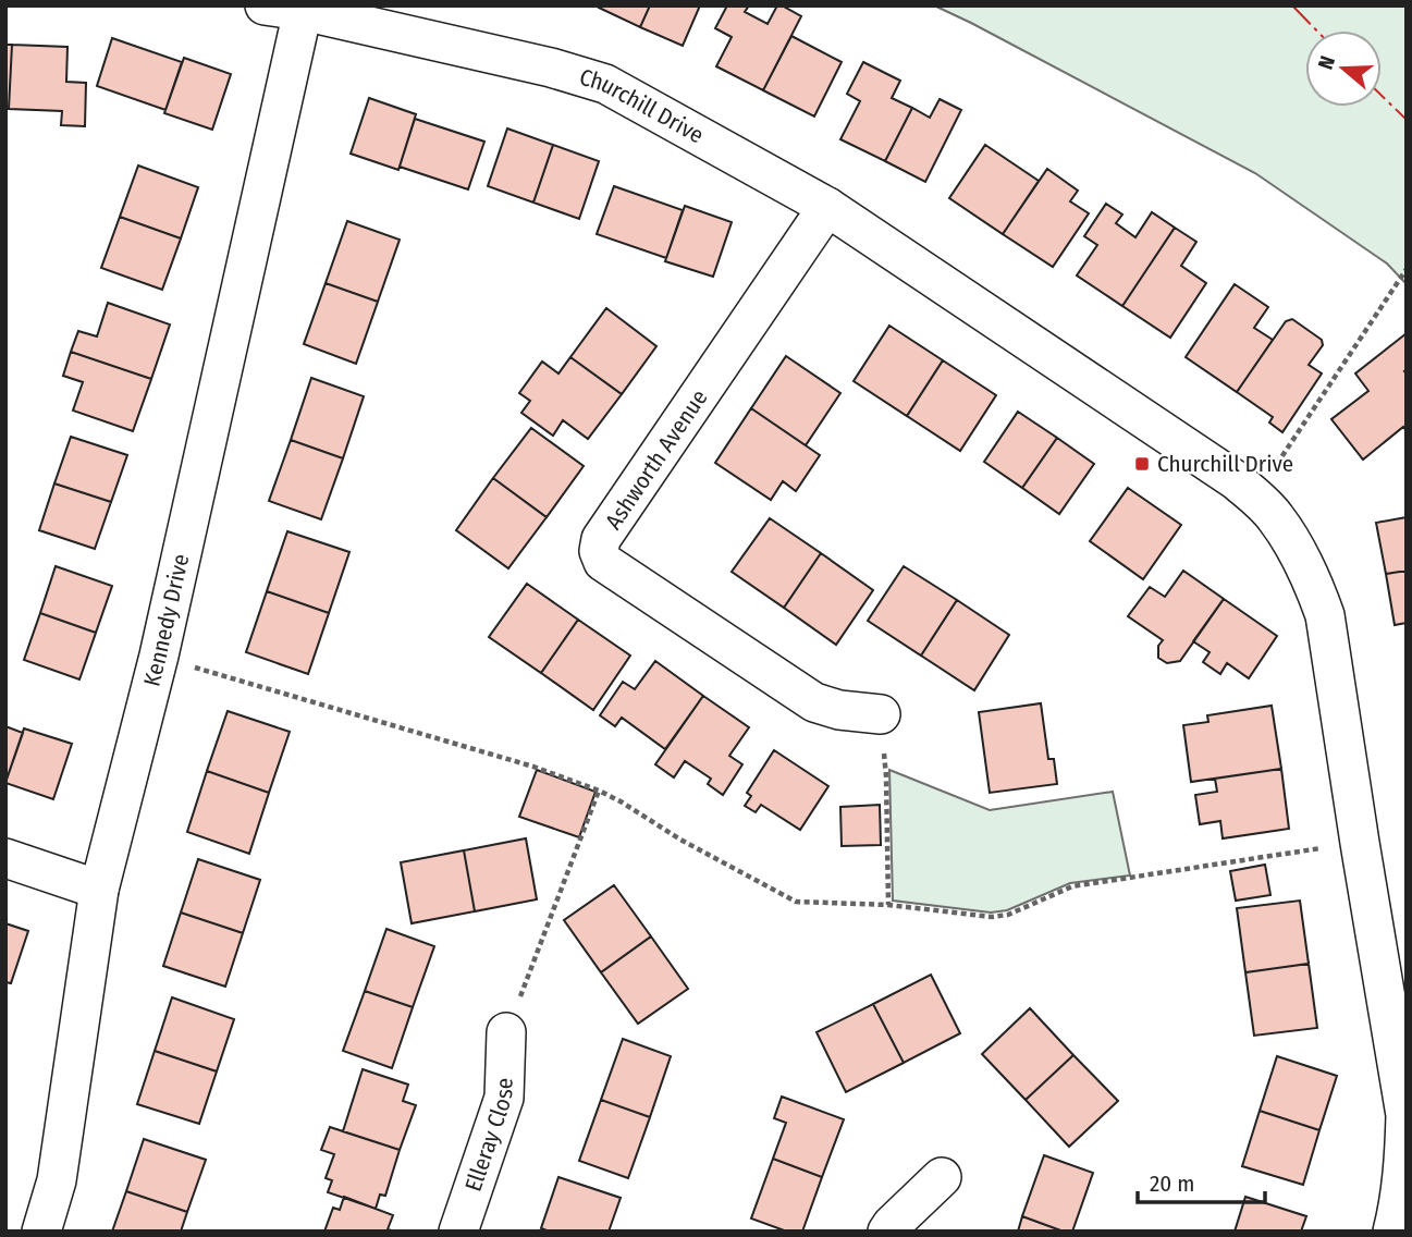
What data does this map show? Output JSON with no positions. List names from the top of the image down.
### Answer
{
  "streets": {
    "street": [
      "Churchill Drive",
      "Ashworth Avenue",
      "Kennedy Drive",
      "Elleray Close"
    ]
  },
  "crossings": [
    ["Churchill Drive", "Ashworth Avenue"],
    ["Churchill Drive", "Kennedy Drive"]
  ],
  "places": {
    "transit": ["Churchill Drive"]
  },
  "scale_bar": "20 m",
  "north": "left"
}
